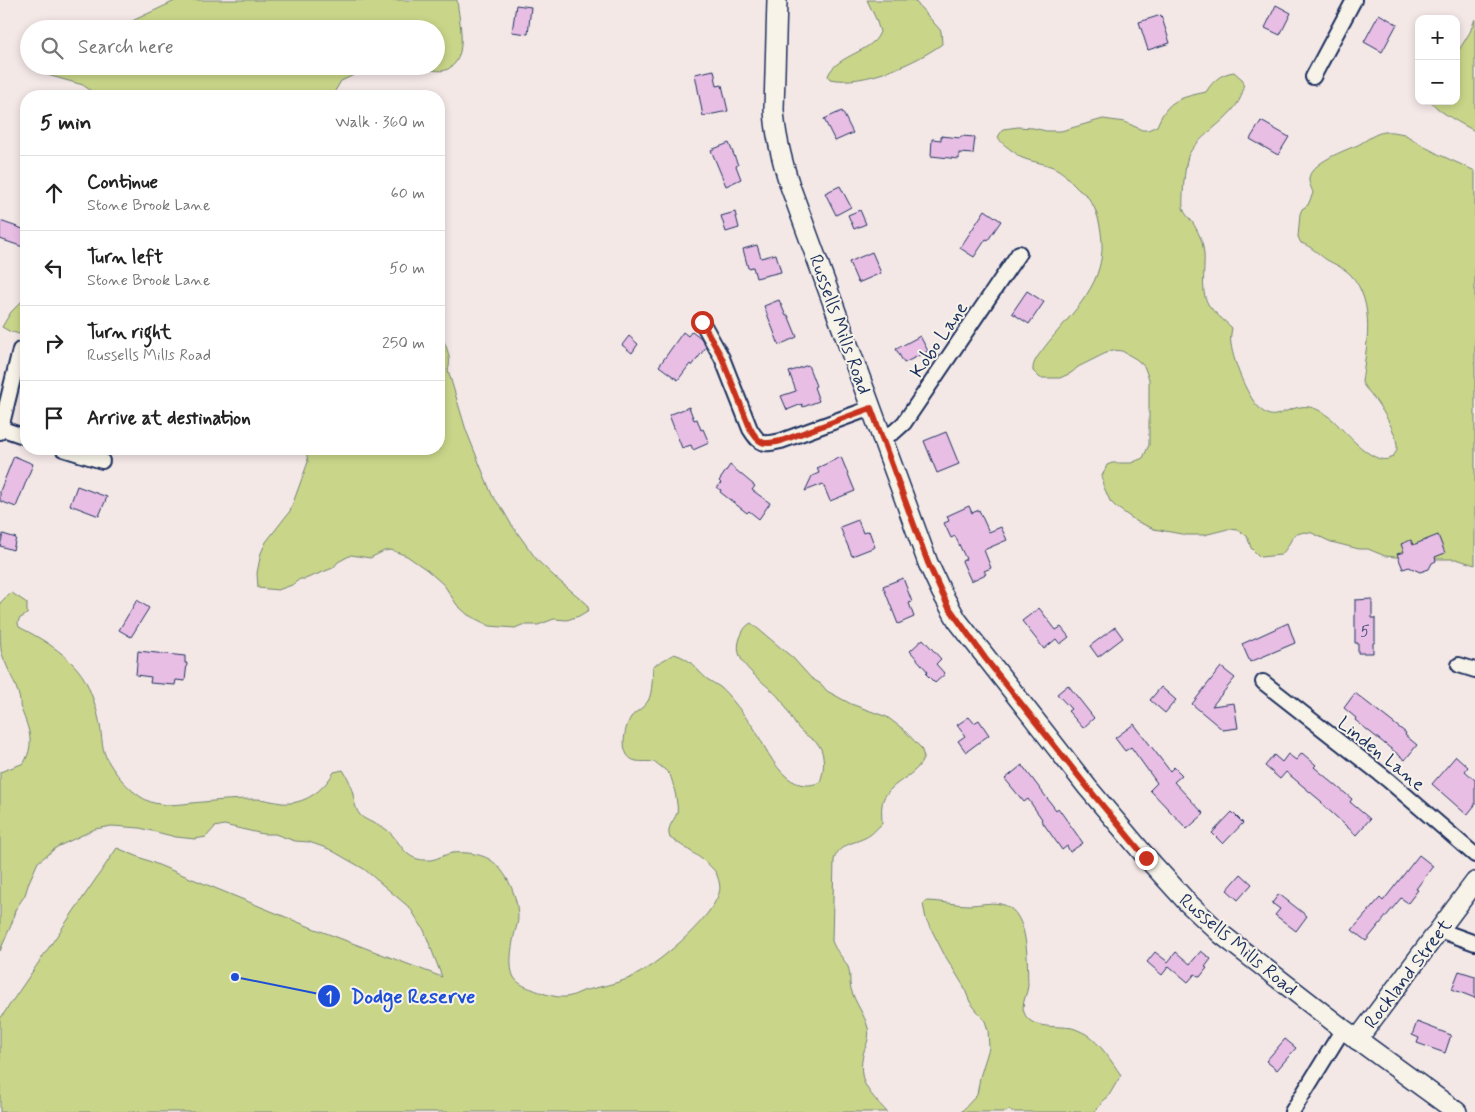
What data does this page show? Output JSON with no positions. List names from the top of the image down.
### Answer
{
  "streets": {
    "main road": ["Russells Mills Road", "Rockland Street"],
    "street": ["Kobo Lane", "Linden Lane"]
  },
  "crossings": [
    ["Russells Mills Road", "Kobo Lane"],
    ["Russells Mills Road", "Rockland Street"]
  ],
  "places": ["Dodge Reserve"],
  "house_numbers": ["5"],
  "page": {
    "map_buttons": ["+", "−"],
    "search": "Search here",
    "heading": ["5 min", "Walk · 360 m"],
    "list": [
      ["Continue", "Stone Brook Lane", "60 m"],
      ["Turn left", "Stone Brook Lane", "50 m"],
      ["Turn right", "Russells Mills Road", "250 m"],
      "Arrive at destination"
    ]
  }
}
